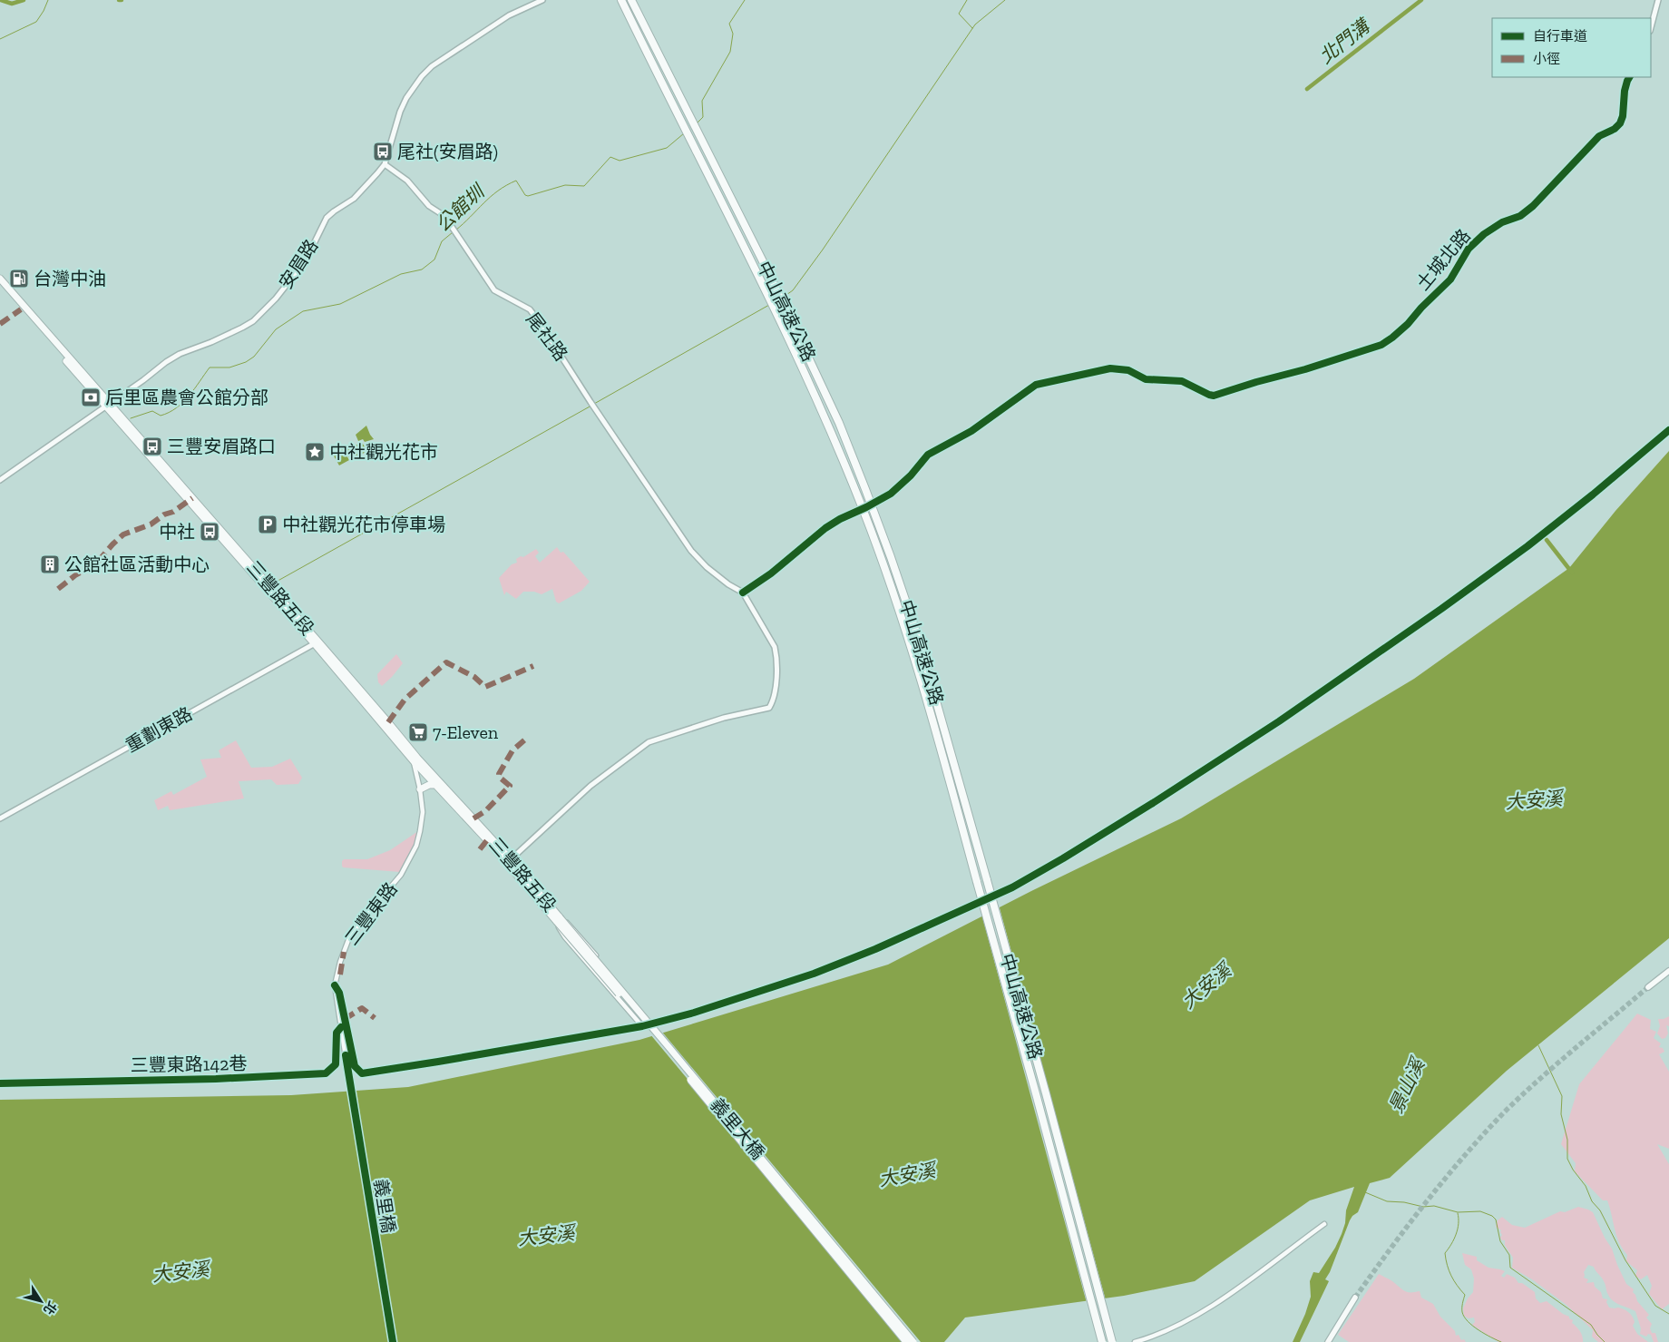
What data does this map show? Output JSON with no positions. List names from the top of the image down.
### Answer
{
  "streets": {
    "highway": ["中山高速公路"],
    "main road": ["三豐路五段", "義里大橋"],
    "street": [
      "土城北路",
      "安眉路",
      "尾社路",
      "重劃東路",
      "三豐東路",
      "三豐東路142巷",
      "義里橋"
    ]
  },
  "crossings": [
    ["安眉路", "尾社路"],
    ["安眉路", "三豐路五段"],
    ["三豐路五段", "重劃東路"],
    ["三豐路五段", "三豐東路"],
    ["三豐路五段", "義里大橋"],
    ["三豐東路", "三豐東路142巷"],
    ["三豐東路", "義里橋"]
  ],
  "water": [
    "北門溝",
    "公館圳",
    "大安溪",
    "景山溪"
  ],
  "places": {
    "bus stop": ["尾社(安眉路)", "三豐安眉路口", "中社"],
    "fuel station": ["台灣中油"],
    "bank": ["后里區農會公館分部"],
    "place": ["中社觀光花市"],
    "parking": ["中社觀光花市停車場"],
    "building": ["公館社區活動中心"],
    "supermarket": ["7-Eleven"]
  },
  "legend": ["自行車道", "小徑"],
  "north": "bottom right"
}
